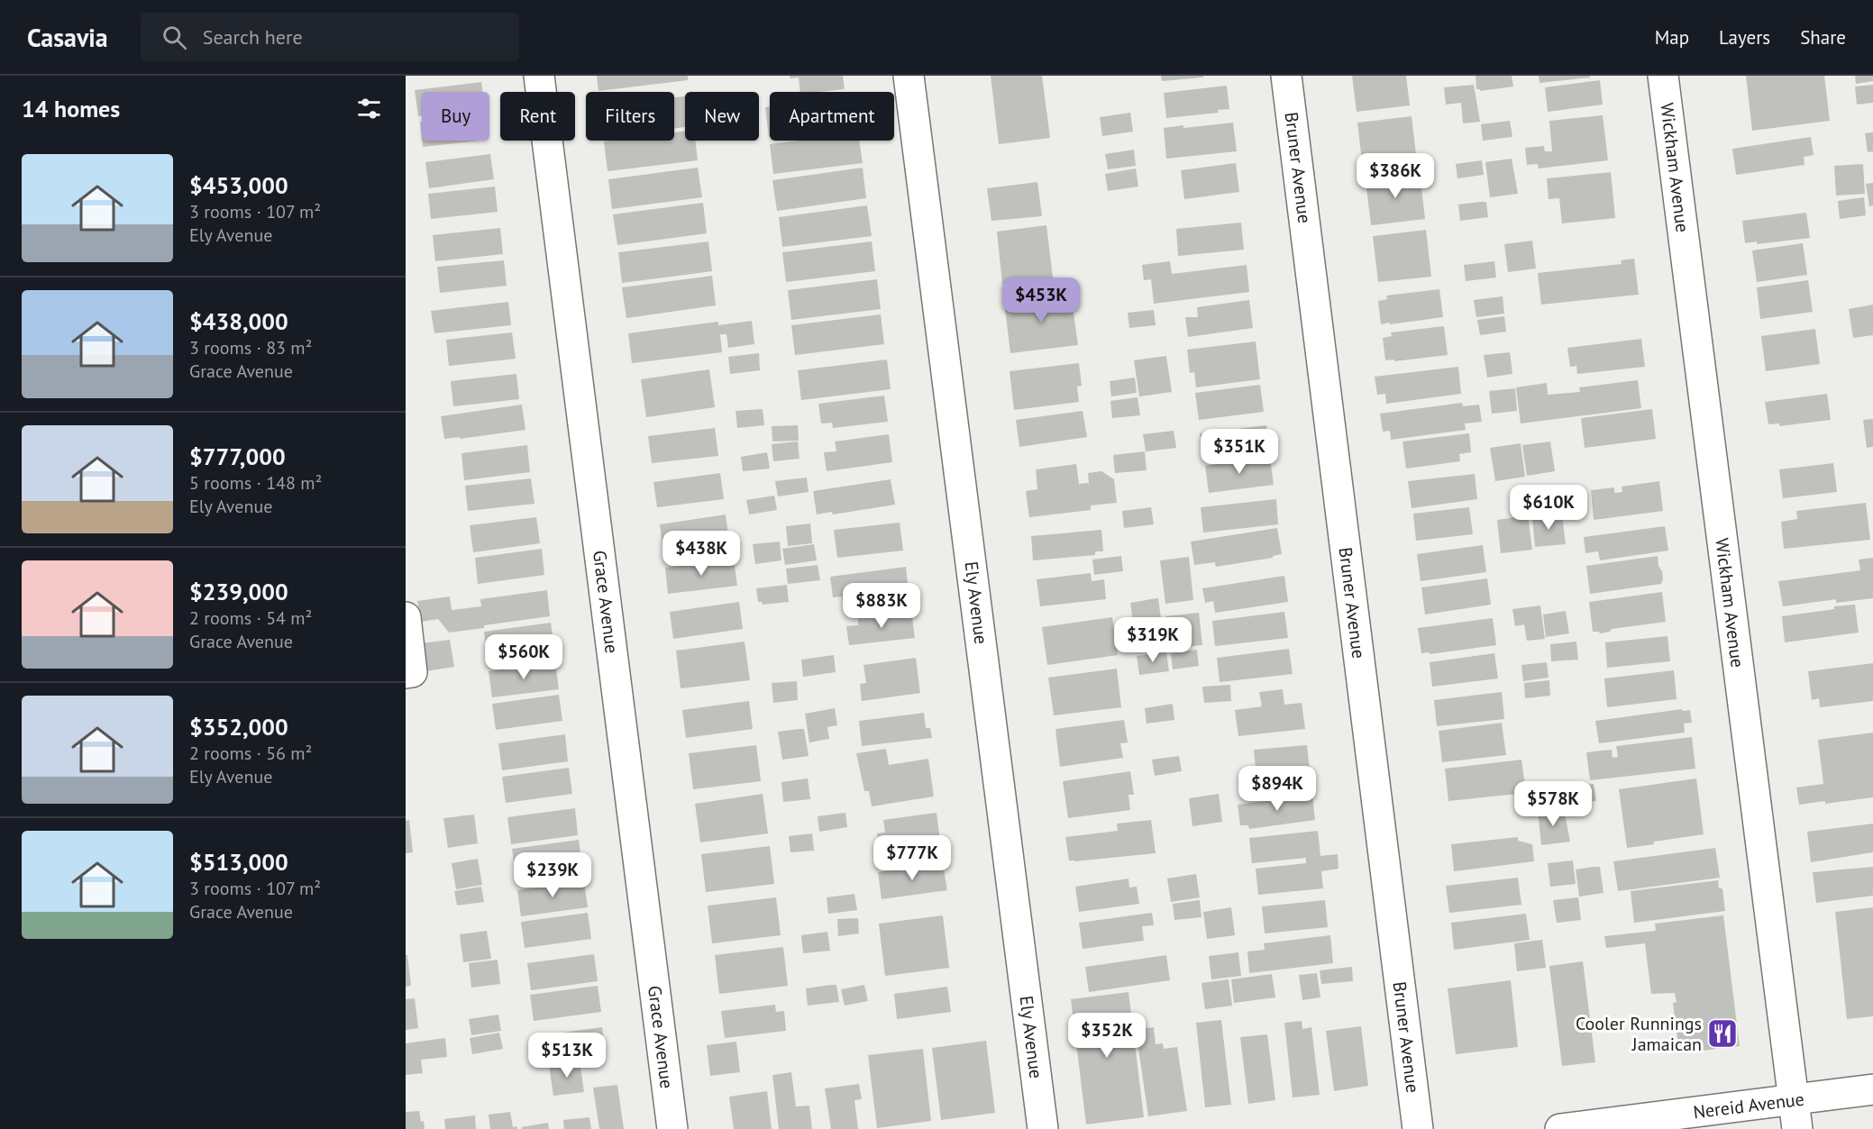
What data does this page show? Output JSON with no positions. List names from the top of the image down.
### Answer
{
  "streets": {
    "street": [
      "Bruner Avenue",
      "Wickham Avenue",
      "Grace Avenue",
      "Ely Avenue",
      "Nereid Avenue"
    ]
  },
  "crossings": [
    ["Wickham Avenue", "Nereid Avenue"]
  ],
  "places": {
    "restaurant": ["Cooler Runnings Jamaican"]
  },
  "page": {
    "header": "Casavia",
    "search": "Search here",
    "nav": ["Map", "Layers", "Share"],
    "heading": "14 homes",
    "chip": [
      "Buy",
      "Rent",
      "Filters",
      "New",
      "Apartment"
    ],
    "list": [
      {
        "name": "$453,000",
        "note": "3 rooms · 107 m² · Ely Avenue"
      },
      {
        "name": "$438,000",
        "note": "3 rooms · 83 m² · Grace Avenue"
      },
      {
        "name": "$777,000",
        "note": "5 rooms · 148 m² · Ely Avenue"
      },
      {
        "name": "$239,000",
        "note": "2 rooms · 54 m² · Grace Avenue"
      },
      {
        "name": "$352,000",
        "note": "2 rooms · 56 m² · Ely Avenue"
      },
      {
        "name": "$513,000",
        "note": "3 rooms · 107 m² · Grace Avenue"
      }
    ],
    "price": [
      "$386K",
      "$453K",
      "$351K",
      "$610K",
      "$438K",
      "$883K",
      "$319K",
      "$560K",
      "$894K",
      "$578K",
      "$777K",
      "$239K",
      "$352K",
      "$513K"
    ]
  }
}
